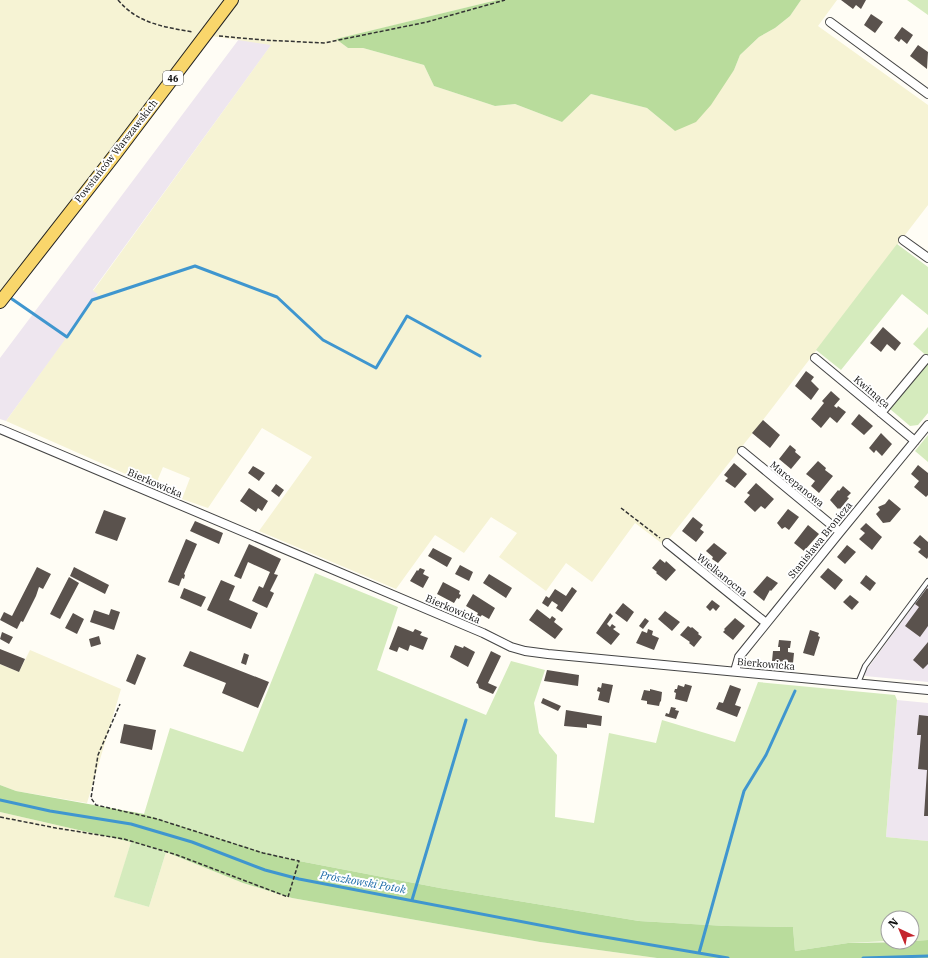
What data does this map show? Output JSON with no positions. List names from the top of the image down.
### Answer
{
  "streets": {
    "main road": ["46", "Powstańców Warszawskich"],
    "street": [
      "Kwitnąca",
      "Bierkowicka",
      "Marcepanowa",
      "Stanisława Bronicza",
      "Wielkanocna"
    ]
  },
  "crossings": [
    ["Kwitnąca", "Stanisława Bronicza"],
    ["Bierkowicka", "Stanisława Bronicza"],
    ["Marcepanowa", "Stanisława Bronicza"],
    ["Stanisława Bronicza", "Wielkanocna"]
  ],
  "water": ["Prószkowski Potok"],
  "north": "top left"
}
